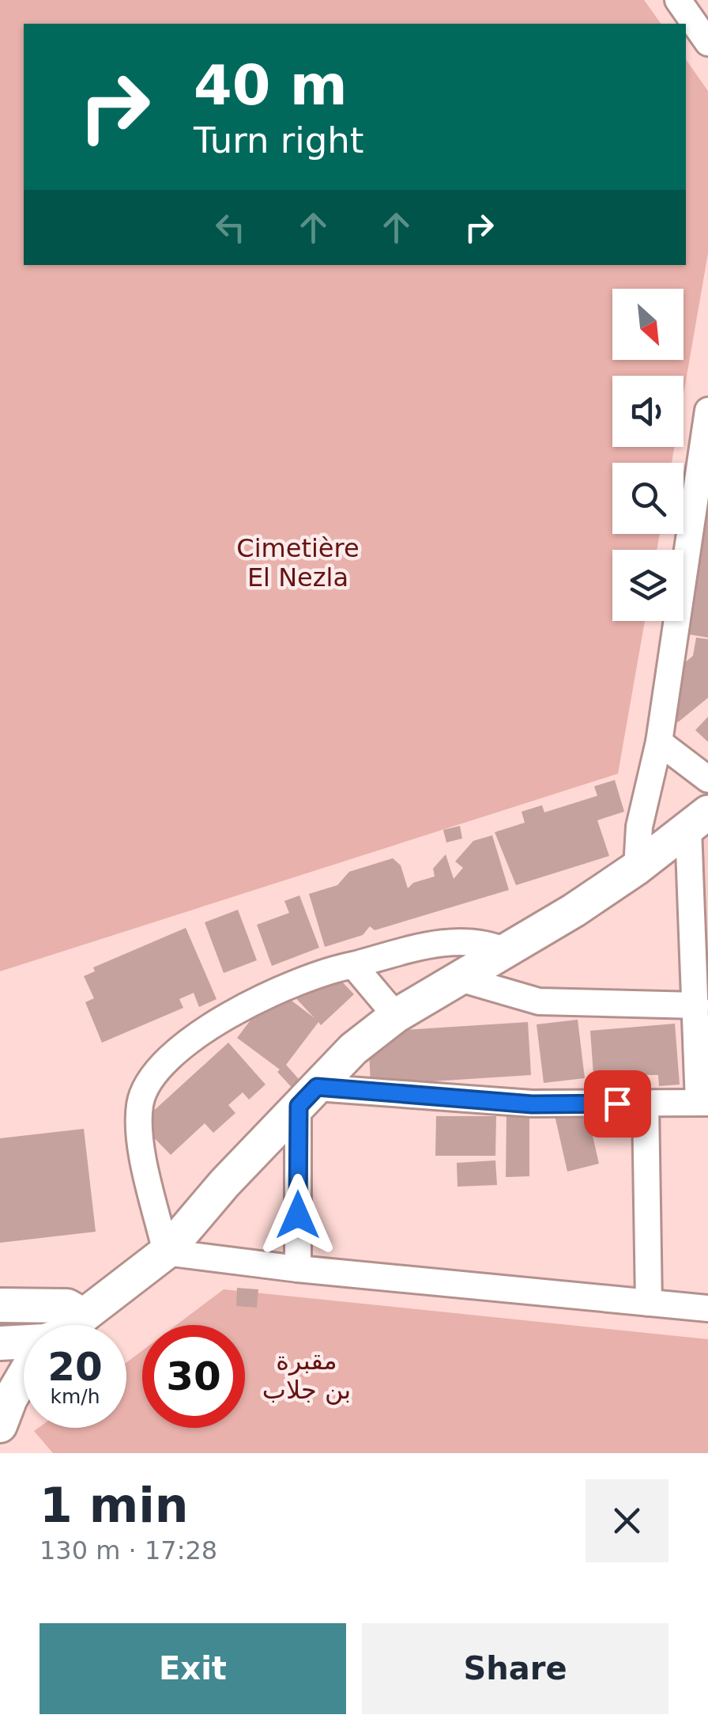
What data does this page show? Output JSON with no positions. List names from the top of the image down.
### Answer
{
  "parks": ["Cimetière El Nezla", "مقبرة بن جلاب"],
  "north": "bottom right",
  "page": {
    "turn": ["40 m", "Turn right"],
    "speed": "20 km/h",
    "limit": "30",
    "heading": ["1 min", "130 m · 17:28"],
    "buttons": ["Exit", "Share"]
  }
}
